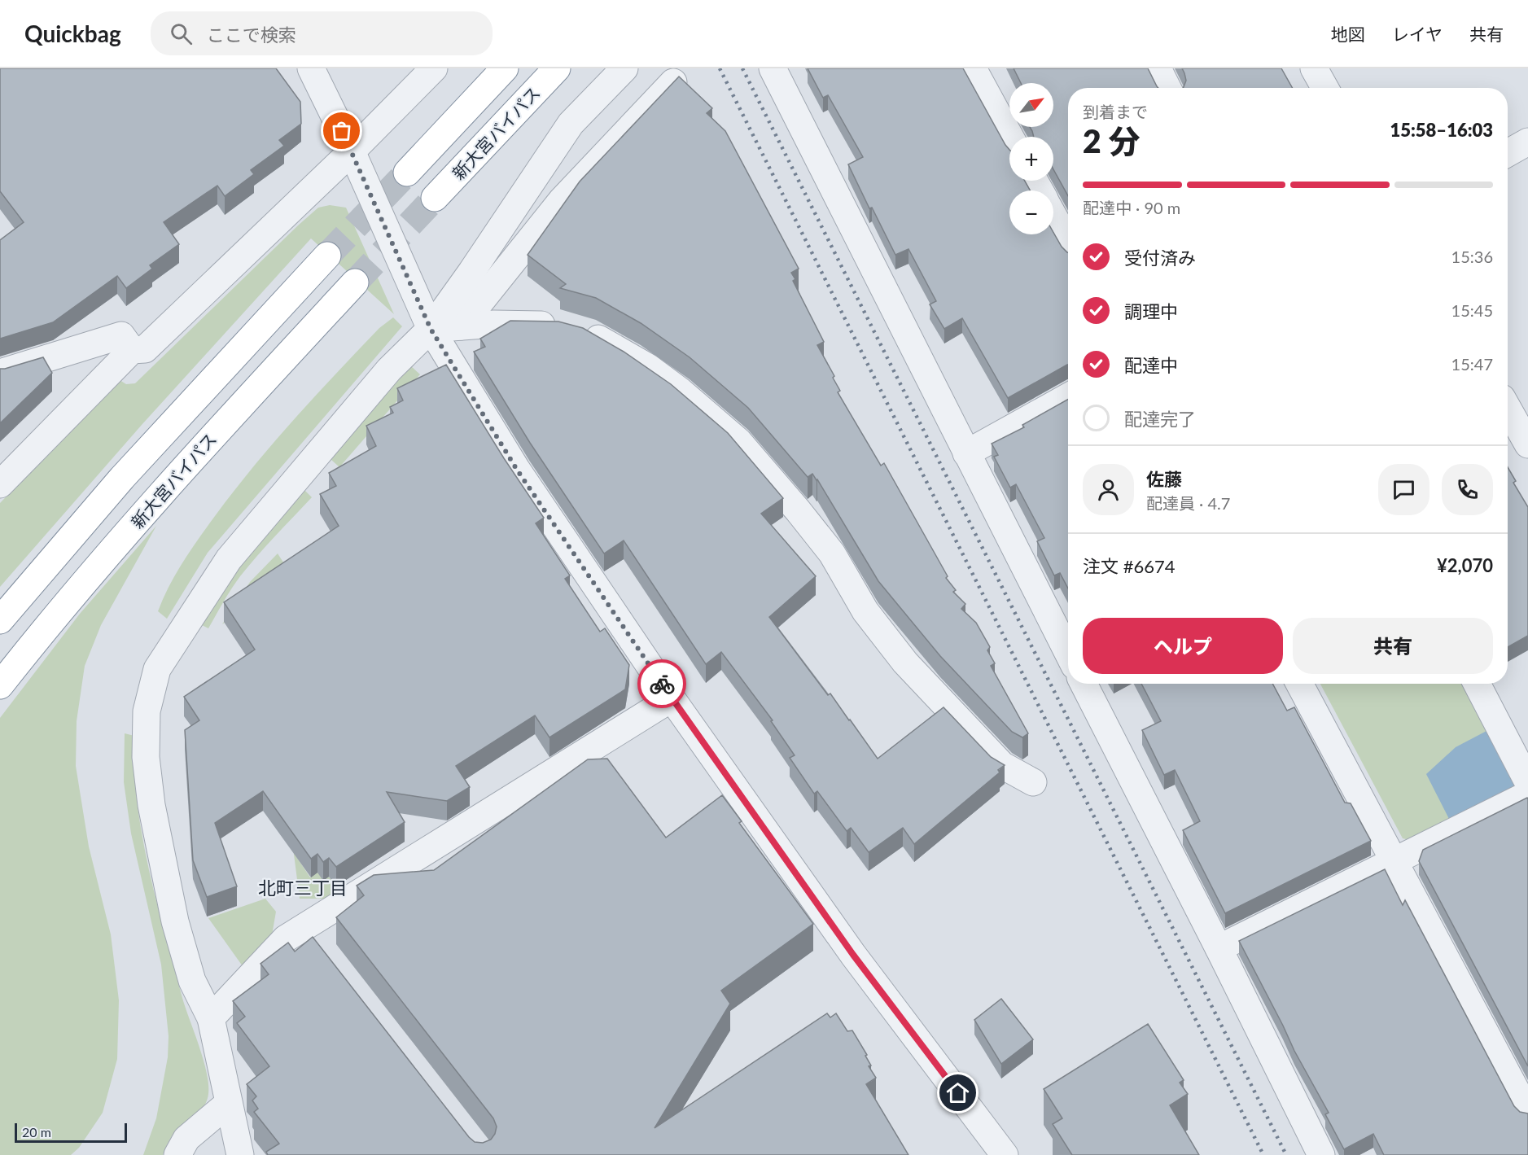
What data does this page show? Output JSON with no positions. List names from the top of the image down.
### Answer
{
  "streets": {
    "highway": ["新大宮バイパス"]
  },
  "districts": ["北町三丁目"],
  "scale_bar": "20 m",
  "north": "top right",
  "page": {
    "header": "Quickbag",
    "search": "ここで検索",
    "nav": ["地図", "レイヤ", "共有"],
    "map_buttons": ["+", "−"],
    "heading": ["2 分", "到着まで", "15:58–16:03"],
    "panel": [
      "佐藤",
      "配達員 · 4.7",
      "注文 #6674",
      "¥2,070"
    ],
    "bar": "配達中 · 90 m",
    "list": [
      ["受付済み", "15:36"],
      ["調理中", "15:45"],
      ["配達中", "15:47"],
      "配達完了"
    ],
    "buttons": ["ヘルプ", "共有"],
    "scale": "20 m"
  }
}
